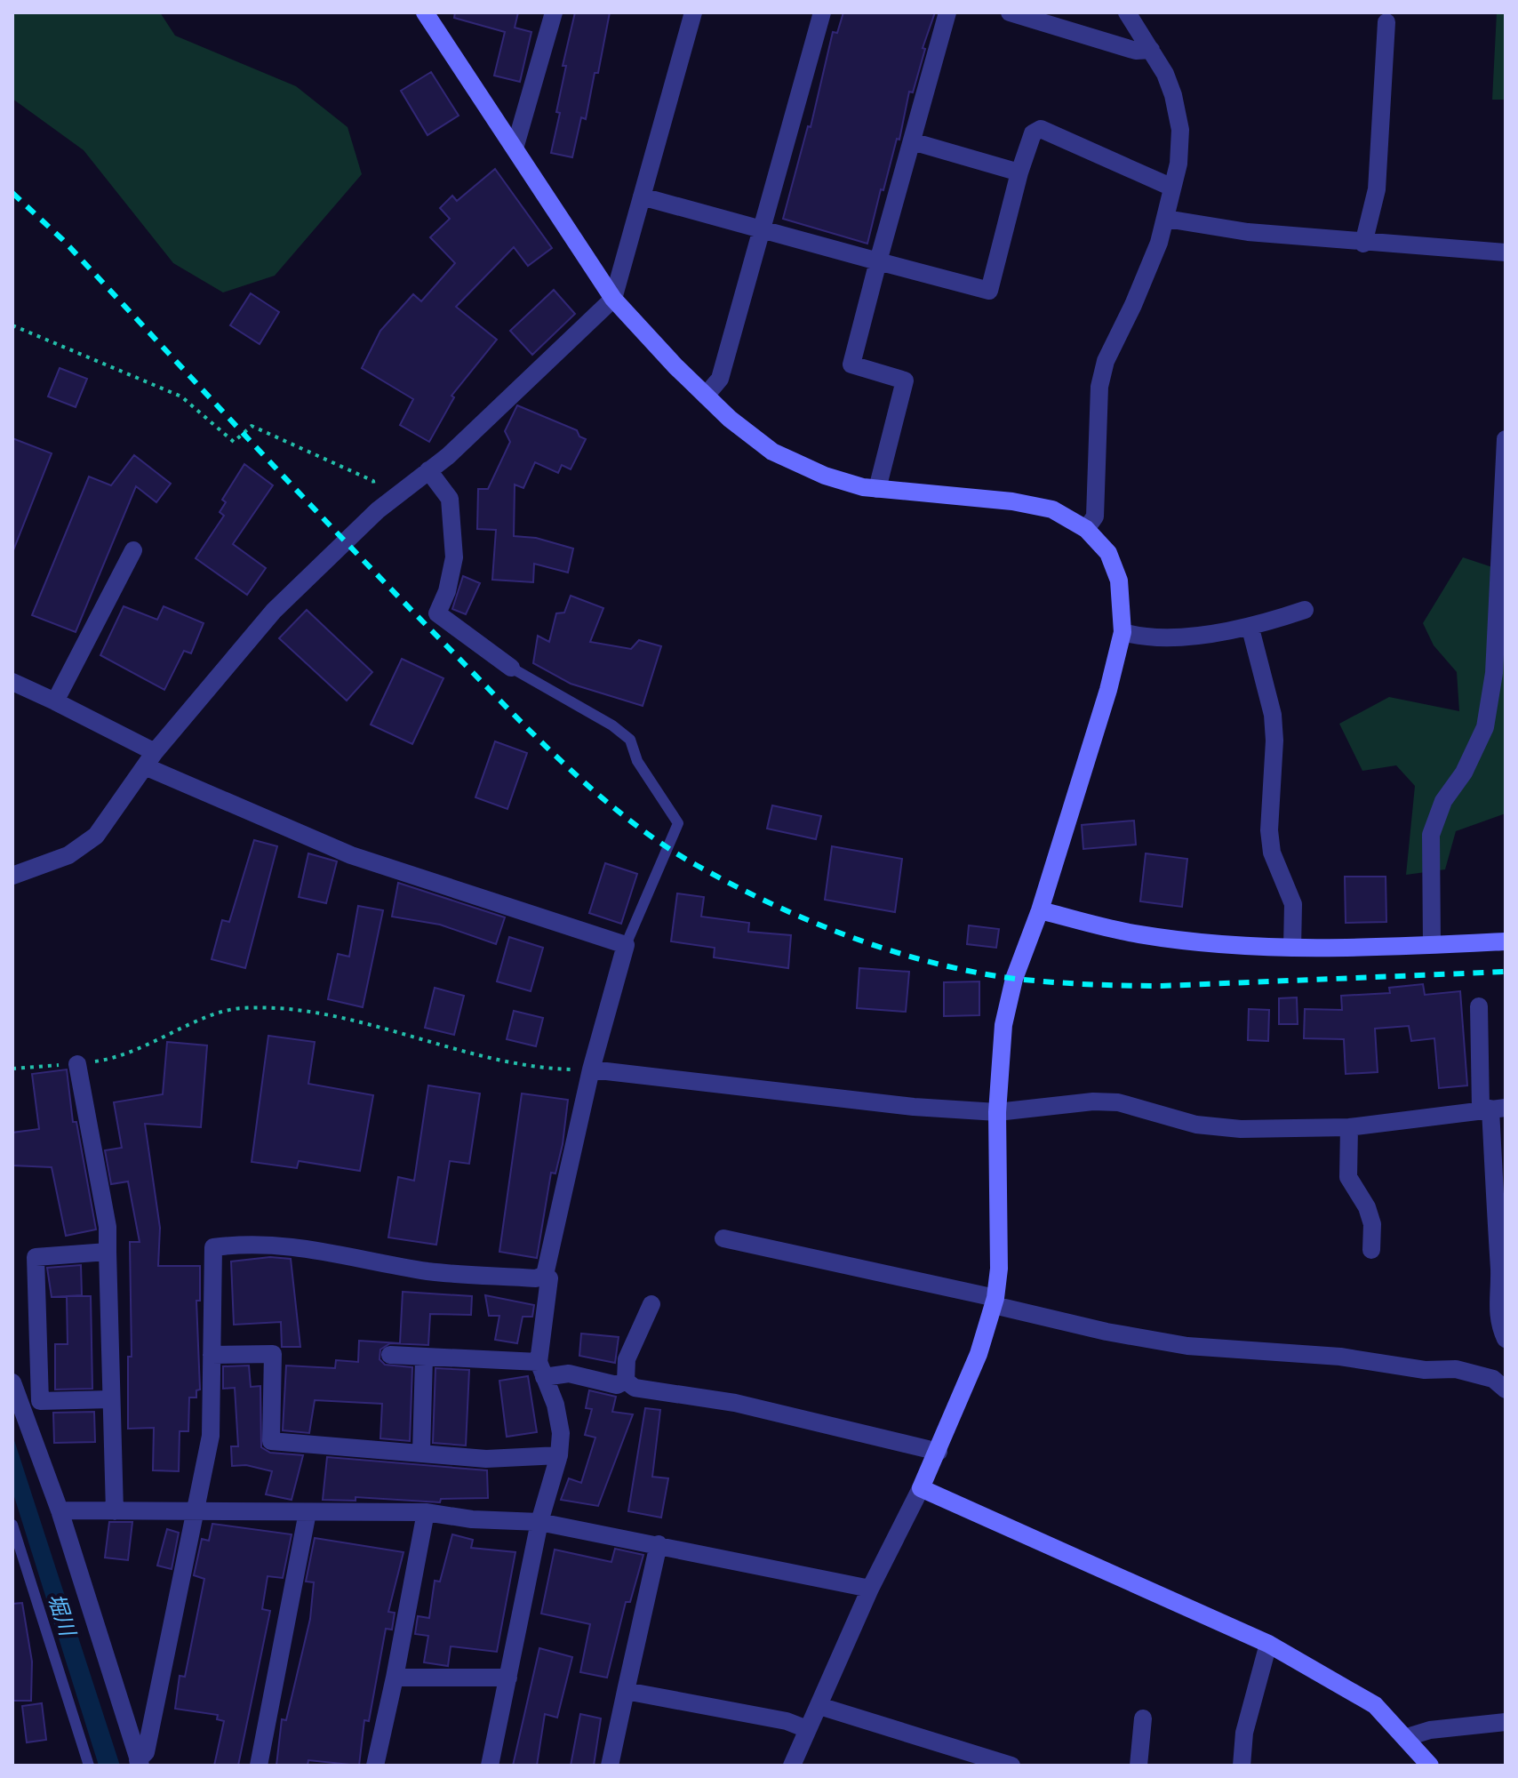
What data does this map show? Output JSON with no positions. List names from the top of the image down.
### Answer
{
  "water": ["堀川"]
}
